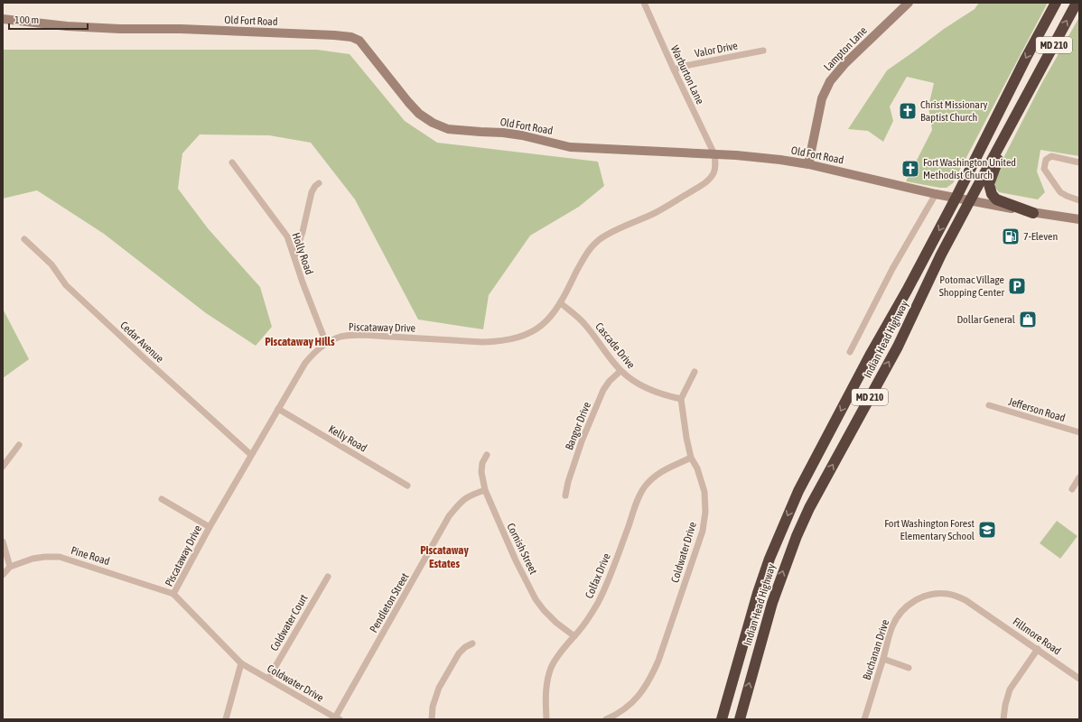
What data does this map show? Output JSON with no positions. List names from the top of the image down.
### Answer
{
  "streets": {
    "highway": ["MD 210", "Indian Head Highway"],
    "main road": ["Old Fort Road", "Lampton Lane"],
    "street": [
      "Valor Drive",
      "Warburton Lane",
      "Holly Road",
      "Piscataway Drive",
      "Cedar Avenue",
      "Cascade Drive",
      "Jefferson Road",
      "Bangor Drive",
      "Kelly Road",
      "Cornish Street",
      "Coldwater Drive",
      "Pine Road",
      "Colfax Drive",
      "Pendleton Street",
      "Coldwater Court",
      "Fillmore Road",
      "Buchanan Drive"
    ]
  },
  "crossings": [
    ["Old Fort Road", "Lampton Lane"],
    ["Old Fort Road", "Warburton Lane"],
    ["Old Fort Road", "Piscataway Drive"],
    ["Old Fort Road", "Indian Head Highway"],
    ["Valor Drive", "Warburton Lane"],
    ["Warburton Lane", "Piscataway Drive"],
    ["Holly Road", "Piscataway Drive"],
    ["Piscataway Drive", "Cedar Avenue"],
    ["Piscataway Drive", "Cascade Drive"],
    ["Piscataway Drive", "Kelly Road"],
    ["Piscataway Drive", "Coldwater Drive"],
    ["Piscataway Drive", "Pine Road"],
    ["Cascade Drive", "Bangor Drive"],
    ["Cascade Drive", "Coldwater Drive"],
    ["Cornish Street", "Colfax Drive"],
    ["Cornish Street", "Pendleton Street"],
    ["Coldwater Drive", "Colfax Drive"],
    ["Coldwater Drive", "Pendleton Street"],
    ["Coldwater Drive", "Coldwater Court"],
    ["Fillmore Road", "Buchanan Drive"]
  ],
  "districts": ["Piscataway Hills", "Piscataway Estates"],
  "places": {
    "church": ["Christ Missionary Baptist Church", "Fort Washington United Methodist Church"],
    "fuel station": ["7-Eleven"],
    "parking": ["Potomac Village Shopping Center"],
    "shop": ["Dollar General"],
    "school or university": ["Fort Washington Forest Elementary School"]
  },
  "scale_bar": "100 m"
}
